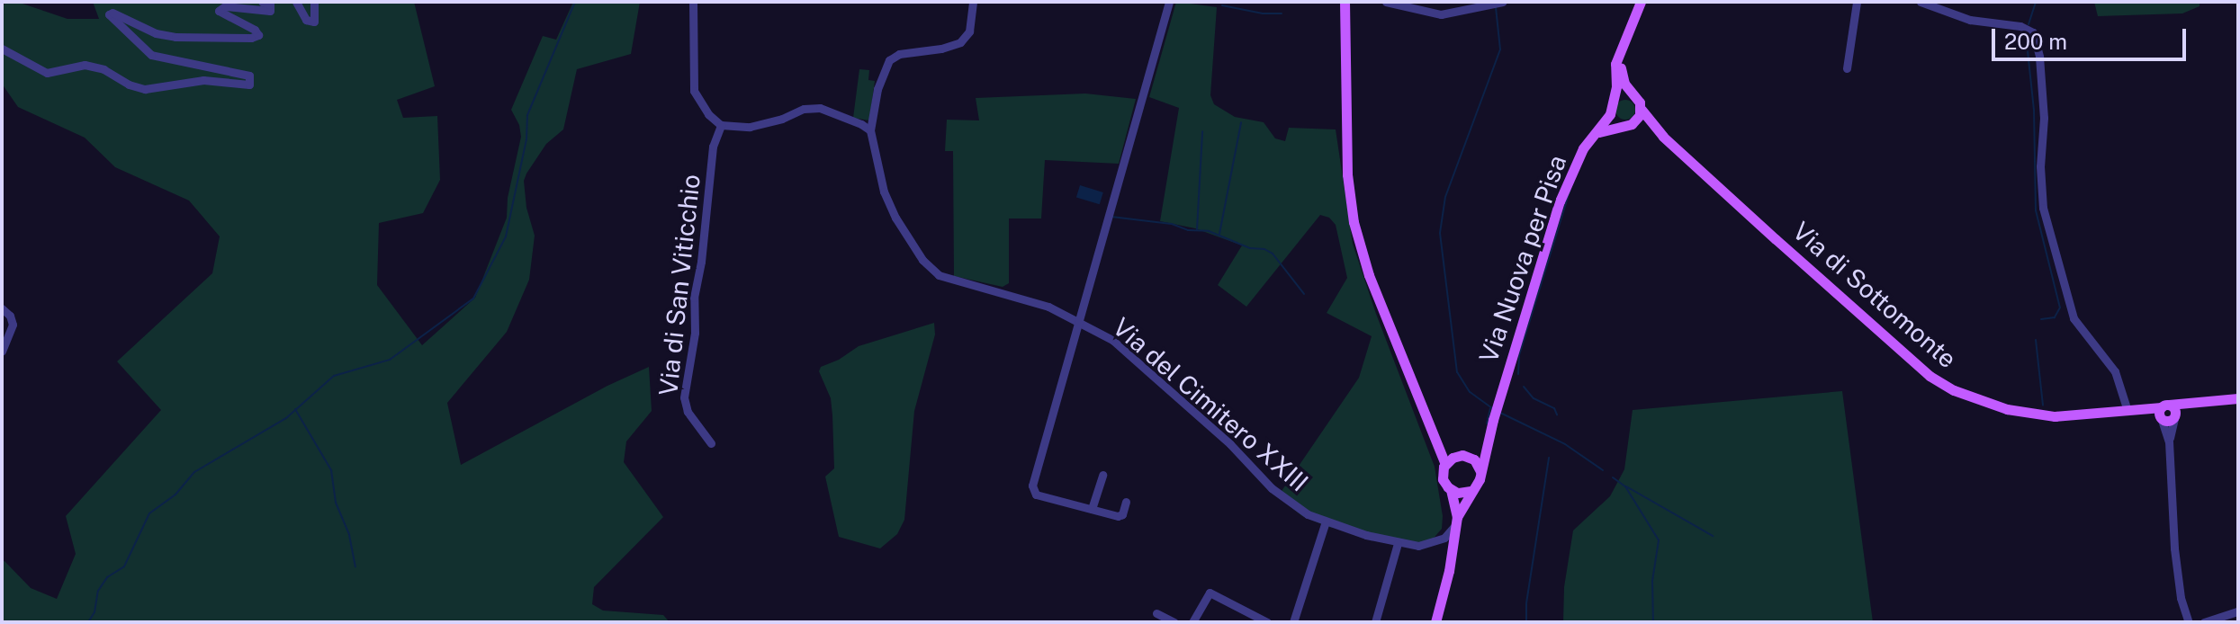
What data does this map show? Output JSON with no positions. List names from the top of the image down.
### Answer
{
  "streets": {
    "main road": ["Via Nuova per Pisa", "Via di Sottomonte"],
    "street": ["Via di San Viticchio", "Via del Cimitero XXIII"]
  },
  "scale_bar": "200 m"
}
